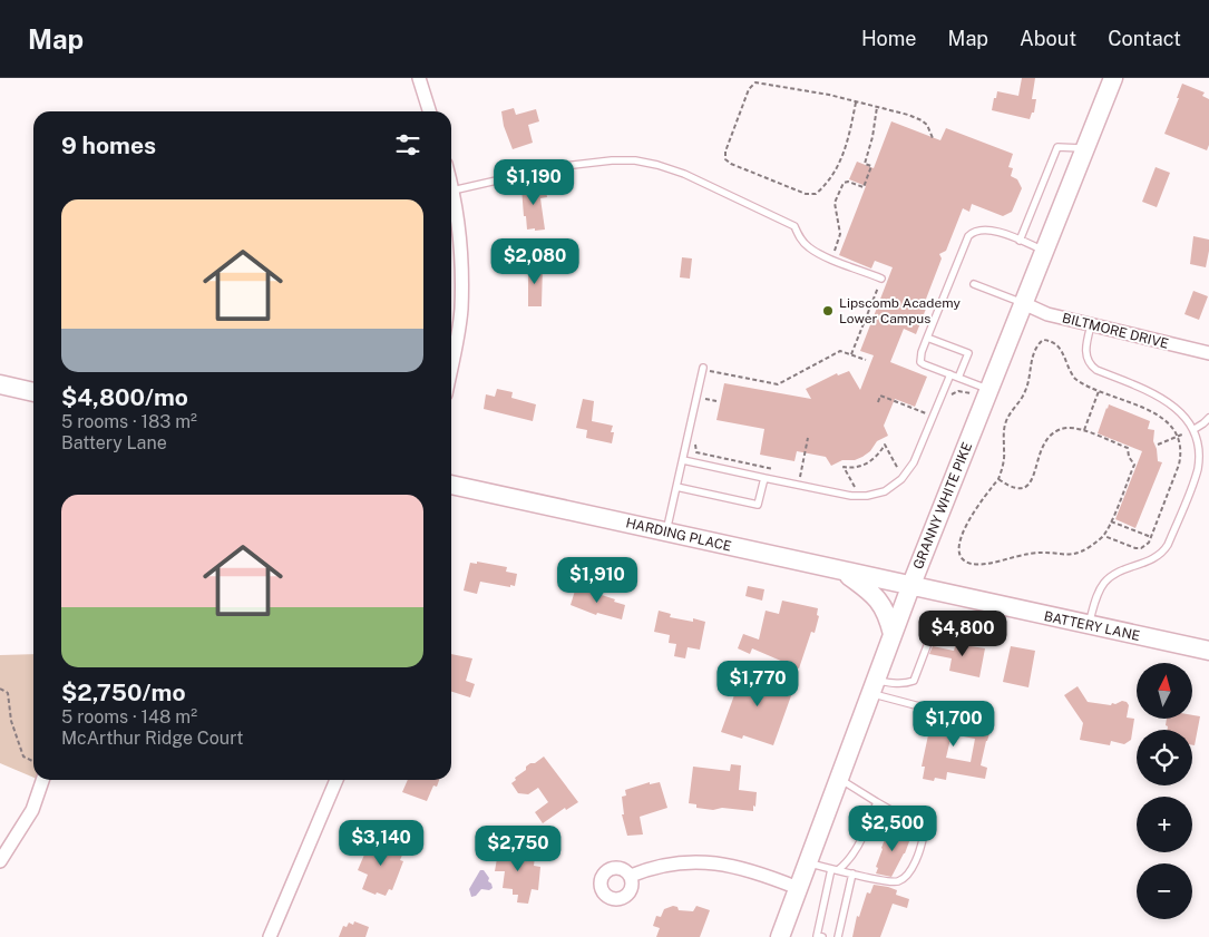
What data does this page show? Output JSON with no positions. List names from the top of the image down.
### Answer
{
  "streets": {
    "main road": ["GRANNY WHITE PIKE", "HARDING PLACE", "BATTERY LANE"],
    "street": ["BILTMORE DRIVE"]
  },
  "crossings": [
    ["BILTMORE DRIVE", "GRANNY WHITE PIKE"],
    ["GRANNY WHITE PIKE", "HARDING PLACE"],
    ["GRANNY WHITE PIKE", "BATTERY LANE"],
    ["HARDING PLACE", "BATTERY LANE"]
  ],
  "places": ["Lipscomb Academy Lower Campus"],
  "north": "top",
  "page": {
    "header": "Map",
    "nav": [
      "Home",
      "Map",
      "About",
      "Contact"
    ],
    "heading": "9 homes",
    "price": [
      "$1,190",
      "$2,080",
      "$1,910",
      "$4,800",
      "$1,770",
      "$1,700",
      "$2,500",
      "$3,140",
      "$2,750"
    ],
    "list": [
      {
        "name": "$4,800/mo",
        "note": "5 rooms · 183 m² · Battery Lane"
      },
      {
        "name": "$2,750/mo",
        "note": "5 rooms · 148 m² · McArthur Ridge Court"
      }
    ],
    "map_buttons": ["+", "−"]
  }
}
